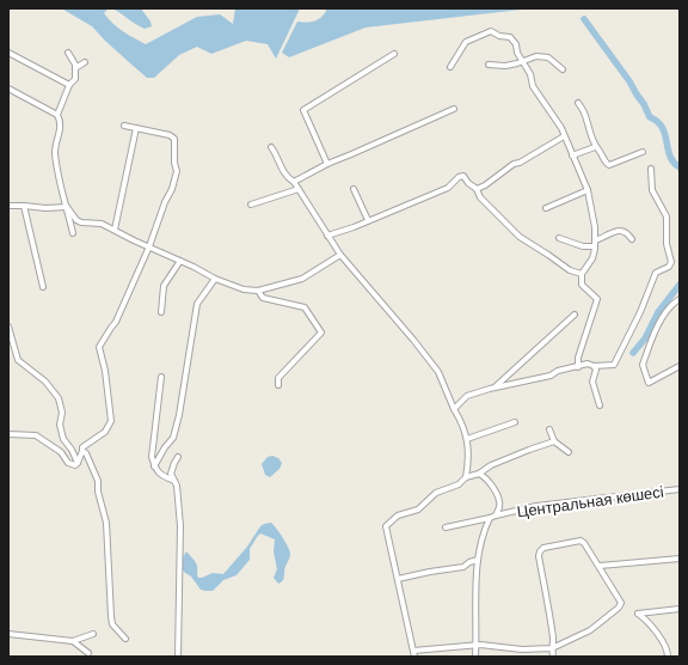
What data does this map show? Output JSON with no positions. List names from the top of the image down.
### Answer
{
  "streets": {
    "street": ["Центральная көшесі"]
  }
}
